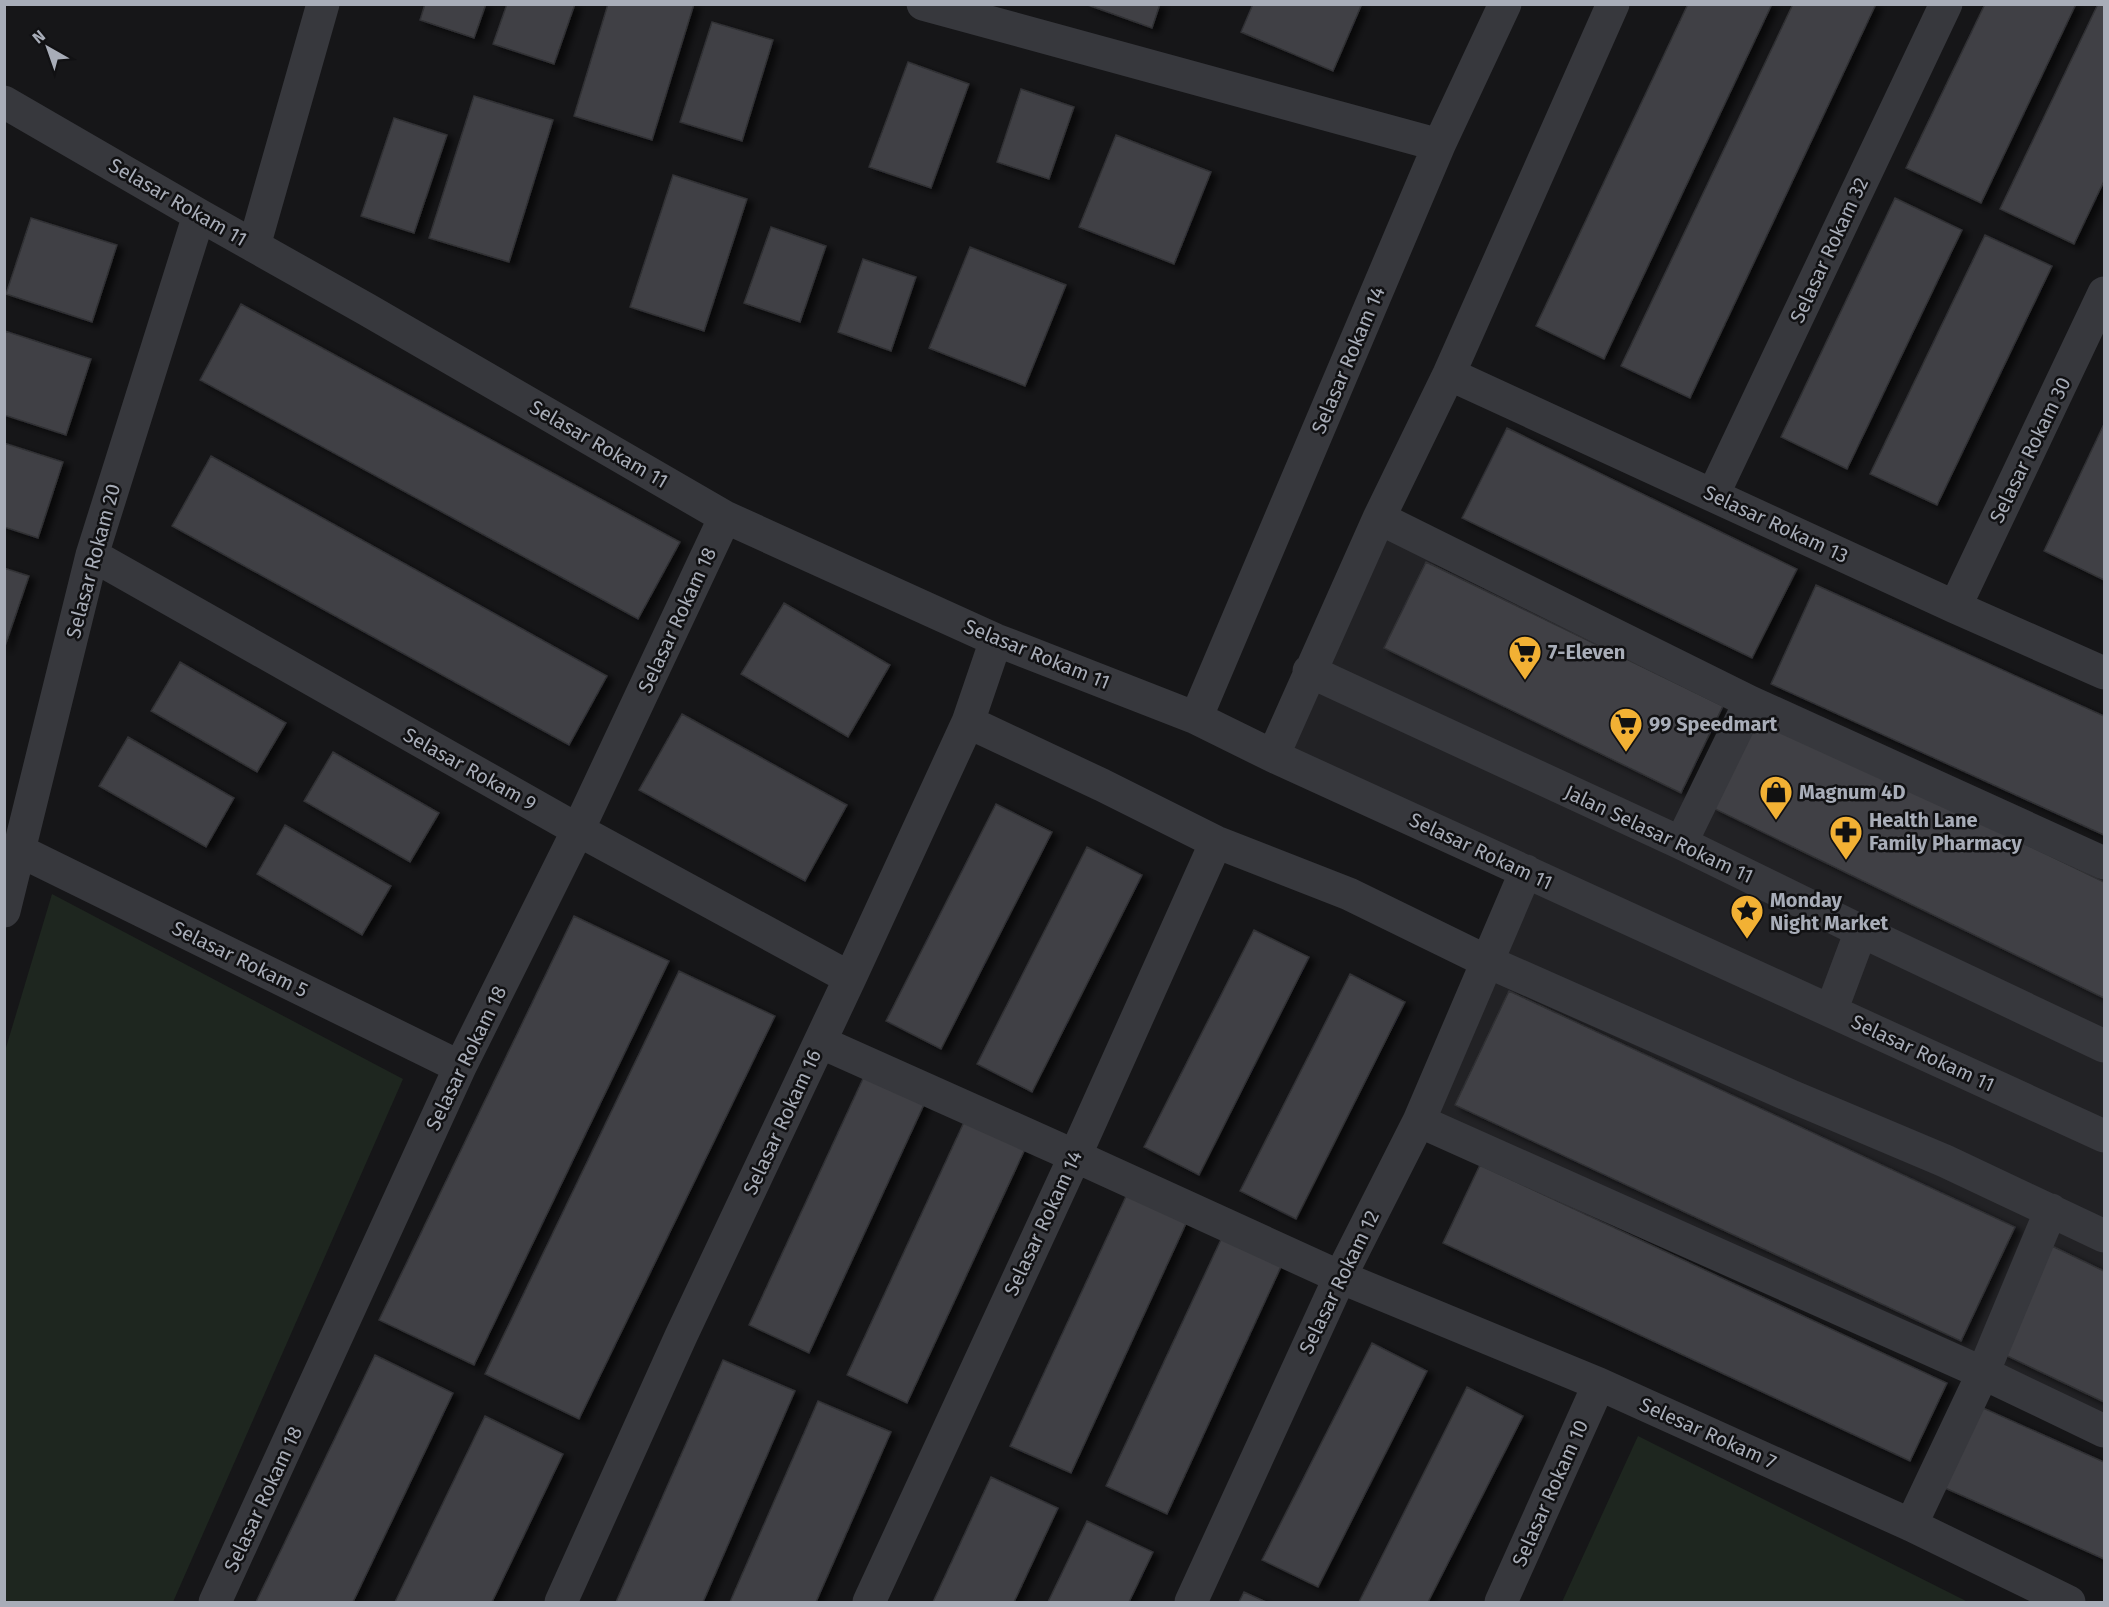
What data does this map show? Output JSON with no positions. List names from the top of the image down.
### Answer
{
  "streets": {
    "street": [
      "Selasar Rokam 11",
      "Selasar Rokam 32",
      "Selasar Rokam 14",
      "Selasar Rokam 30",
      "Selasar Rokam 13",
      "Selasar Rokam 20",
      "Selasar Rokam 18",
      "Selasar Rokam 9",
      "Jalan Selasar Rokam 11",
      "Selasar Rokam 5",
      "Selasar Rokam 16",
      "Selasar Rokam 12",
      "Selesar Rokam 7",
      "Selasar Rokam 10"
    ]
  },
  "crossings": [
    ["Selasar Rokam 11", "Selasar Rokam 14"],
    ["Selasar Rokam 11", "Selasar Rokam 20"],
    ["Selasar Rokam 11", "Selasar Rokam 18"],
    ["Selasar Rokam 11", "Selasar Rokam 16"],
    ["Selasar Rokam 11", "Selasar Rokam 12"],
    ["Selasar Rokam 32", "Selasar Rokam 13"],
    ["Selasar Rokam 14", "Selesar Rokam 7"],
    ["Selasar Rokam 30", "Selasar Rokam 13"],
    ["Selasar Rokam 20", "Selasar Rokam 9"],
    ["Selasar Rokam 20", "Selasar Rokam 5"],
    ["Selasar Rokam 18", "Selasar Rokam 9"],
    ["Selasar Rokam 18", "Selasar Rokam 5"],
    ["Selasar Rokam 9", "Selasar Rokam 16"],
    ["Selasar Rokam 16", "Selesar Rokam 7"],
    ["Selasar Rokam 12", "Selesar Rokam 7"],
    ["Selesar Rokam 7", "Selasar Rokam 10"]
  ],
  "places": {
    "supermarket": ["7-Eleven", "99 Speedmart"],
    "shop": ["Magnum 4D"],
    "pharmacy": ["Health Lane Family Pharmacy"],
    "place": ["Monday Night Market"]
  },
  "north": "top left"
}
